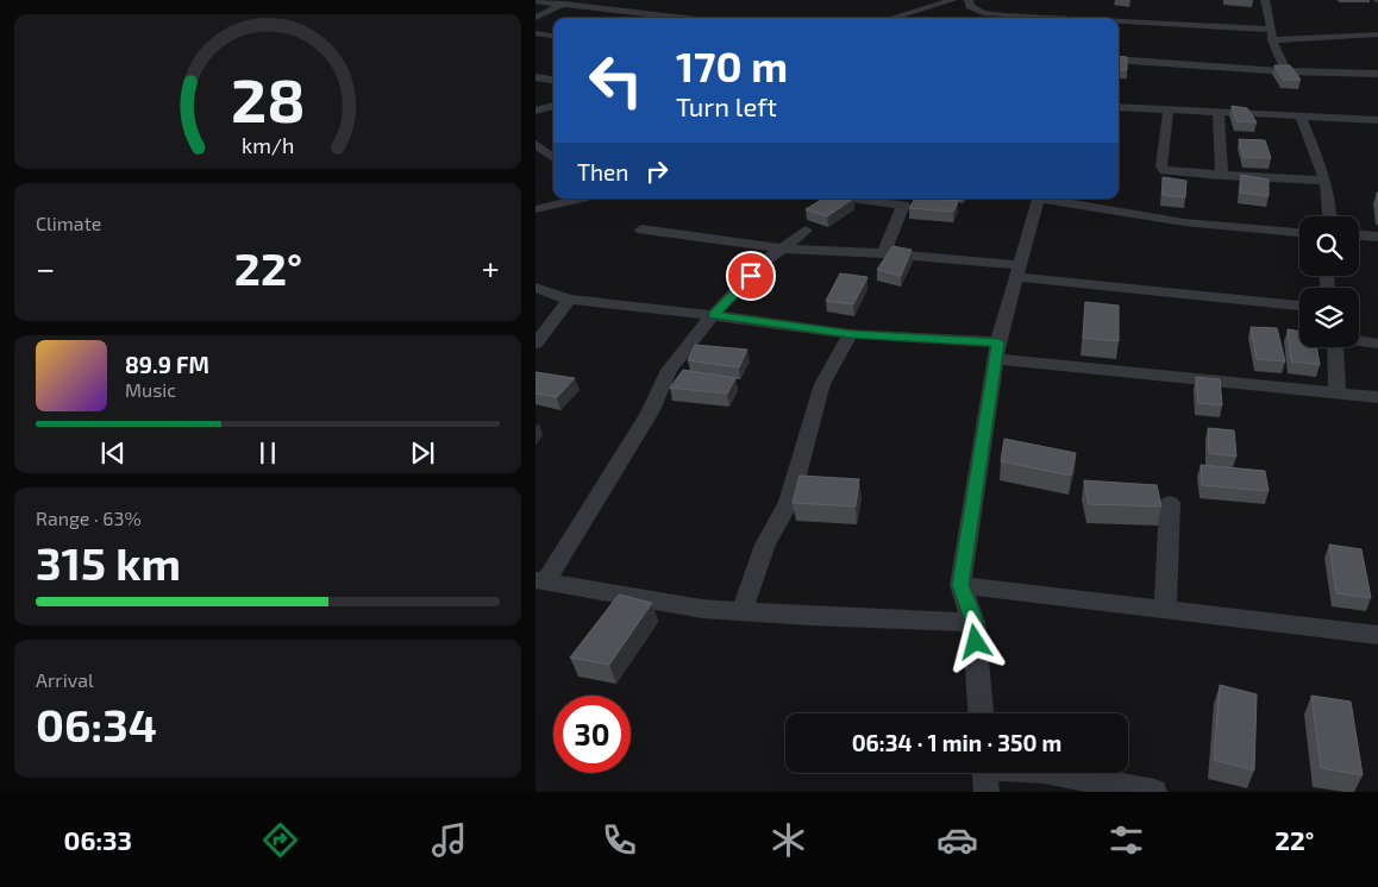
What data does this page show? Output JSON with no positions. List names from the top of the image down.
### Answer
{
  "page": {
    "turn": ["170 m", "Turn left"],
    "then": "Then",
    "tile": [
      "Climate",
      ["Range · 63%", "315 km"],
      ["Arrival", "06:34"]
    ],
    "heat": ["−", "22°", "+"],
    "song": ["89.9 FM", "Music"],
    "limit": "30",
    "trip": "06:34 · 1 min · 350 m",
    "tabs": ["06:33", "22°"],
    "gauge": ["28", "km/h"]
  }
}
